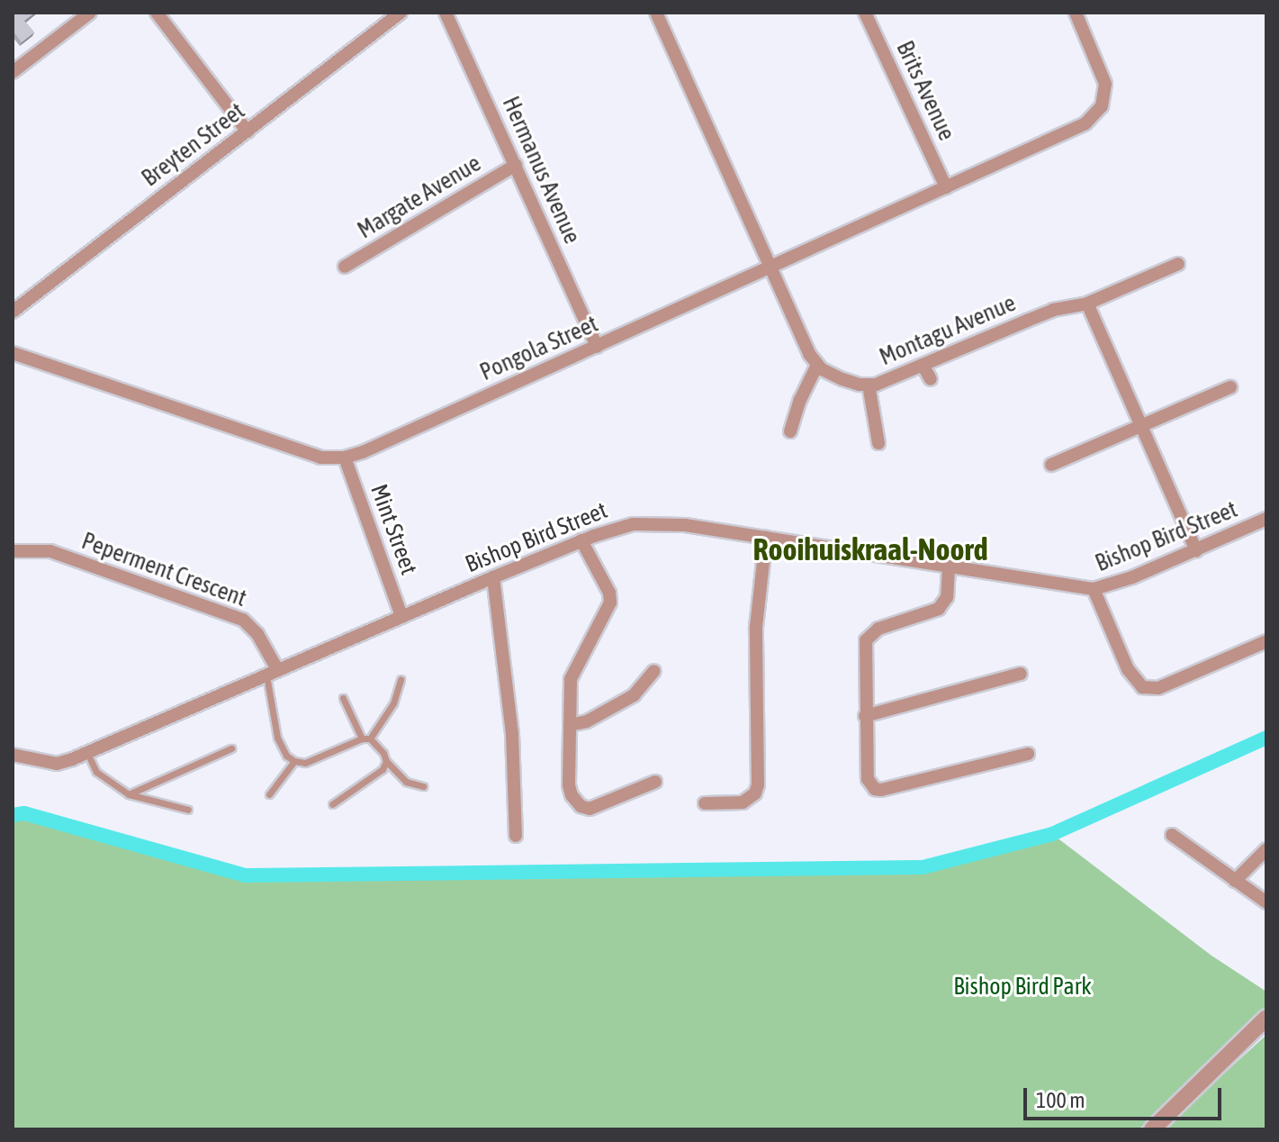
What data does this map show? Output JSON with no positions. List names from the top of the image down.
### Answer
{
  "streets": {
    "street": [
      "Brits Avenue",
      "Breyten Street",
      "Hermanus Avenue",
      "Margate Avenue",
      "Montagu Avenue",
      "Pongola Street",
      "Mint Street",
      "Bishop Bird Street",
      "Peperment Crescent"
    ]
  },
  "crossings": [
    ["Brits Avenue", "Pongola Street"],
    ["Hermanus Avenue", "Margate Avenue"],
    ["Hermanus Avenue", "Pongola Street"],
    ["Pongola Street", "Mint Street"],
    ["Mint Street", "Bishop Bird Street"],
    ["Bishop Bird Street", "Peperment Crescent"]
  ],
  "districts": ["Rooihuiskraal-Noord"],
  "parks": ["Bishop Bird Park"],
  "scale_bar": "100 m"
}
